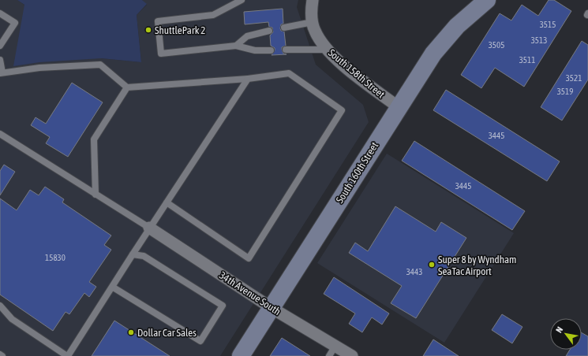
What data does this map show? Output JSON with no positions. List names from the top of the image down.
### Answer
{
  "streets": {
    "main road": ["South 160th Street"],
    "street": ["South 158th Street", "34th Avenue South"]
  },
  "crossings": [
    ["South 158th Street", "South 160th Street"],
    ["South 160th Street", "34th Avenue South"]
  ],
  "places": ["ShuttlePark 2", "Super 8 by Wyndham SeaTac Airport", "Dollar Car Sales"],
  "house_numbers": [
    "3515",
    "3513",
    "3505",
    "3511",
    "3521",
    "3519",
    "3445",
    "3445",
    "15830",
    "3443"
  ],
  "north": "top left"
}
